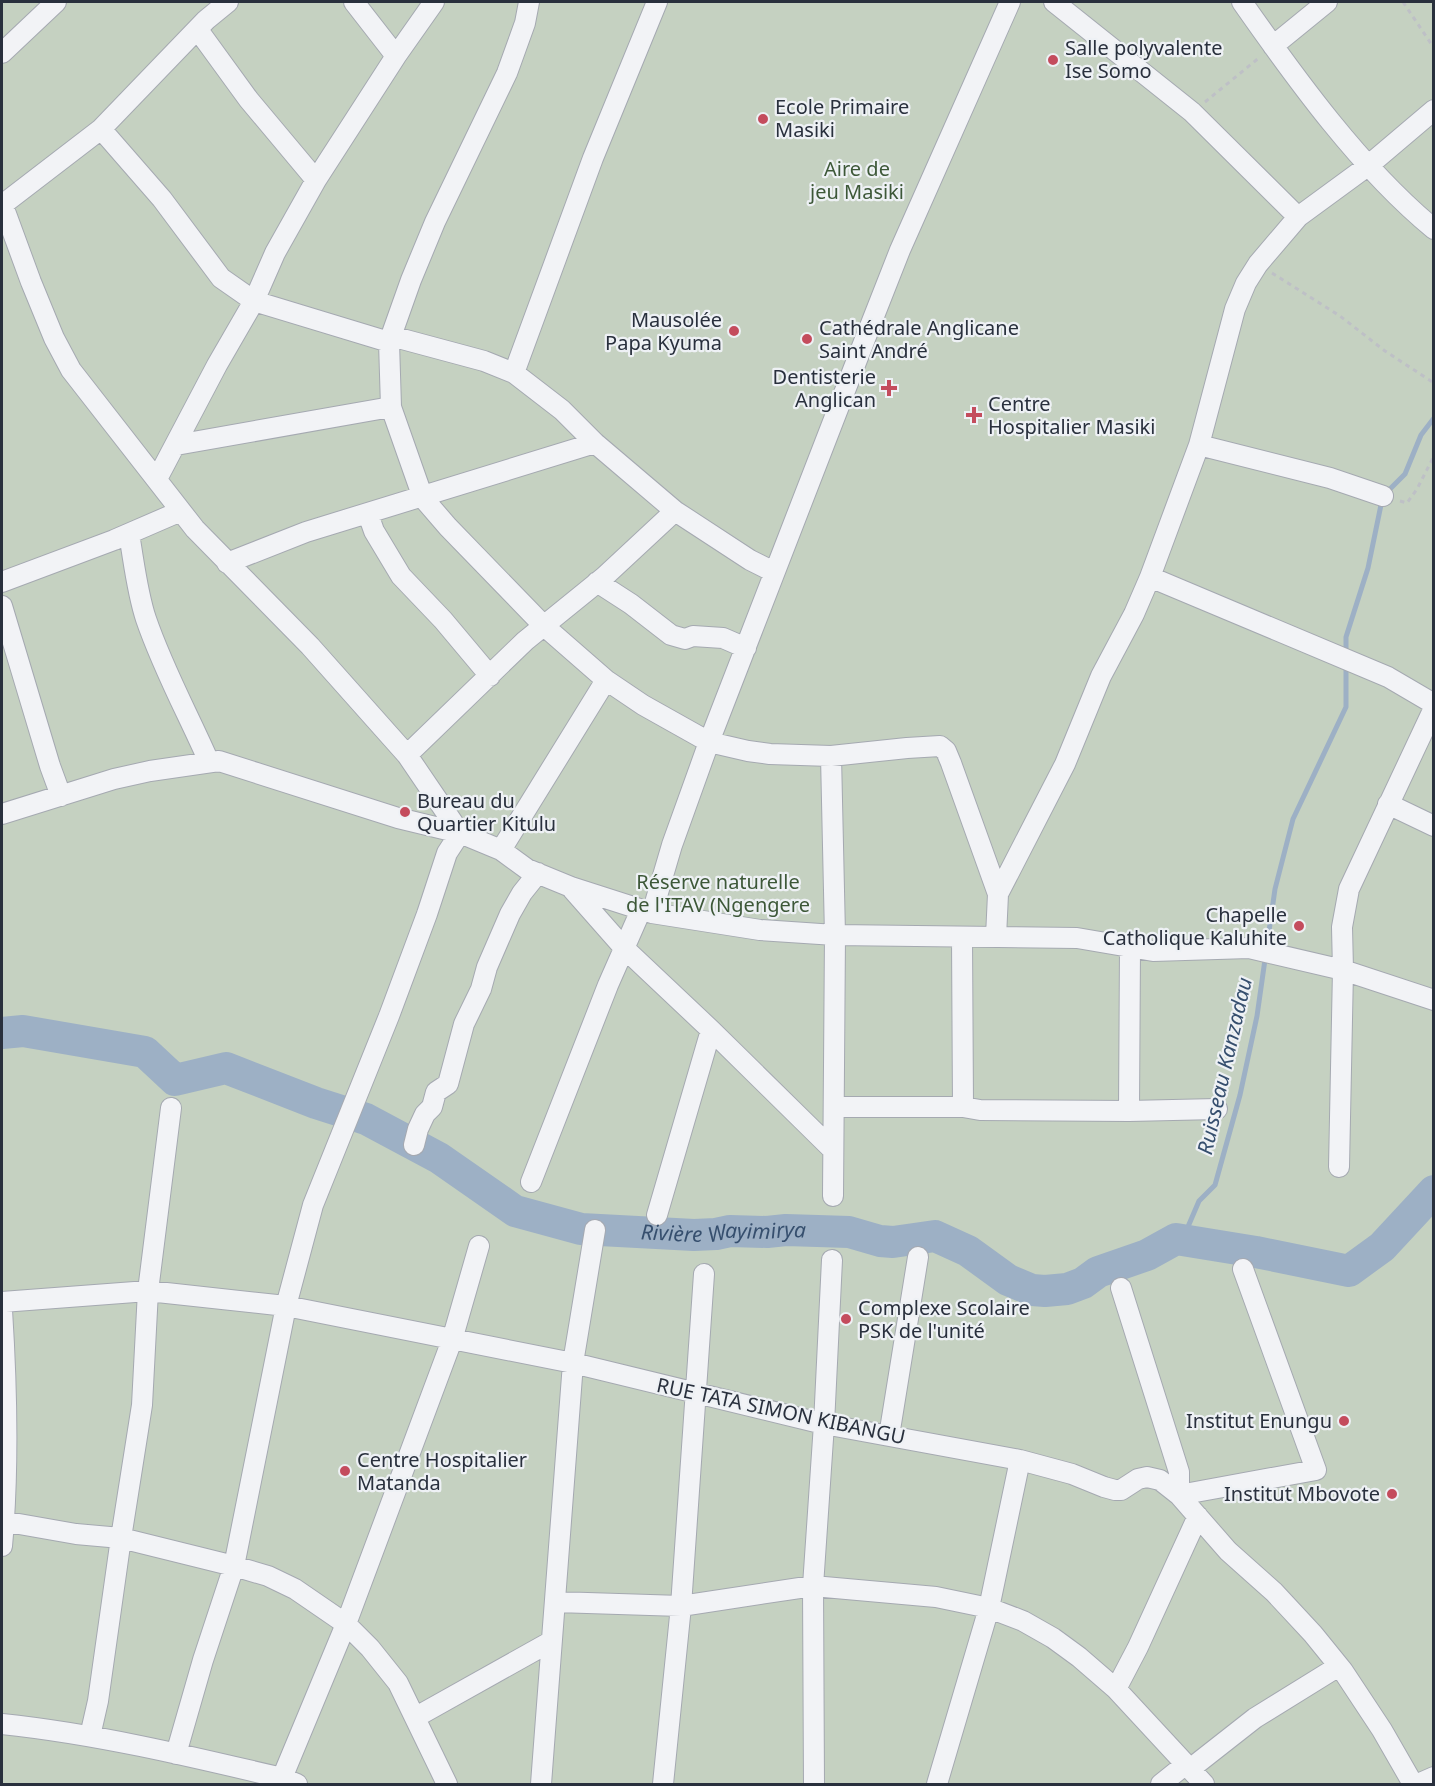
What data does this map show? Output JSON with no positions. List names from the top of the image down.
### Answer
{
  "streets": {
    "street": ["RUE TATA SIMON KIBANGU"]
  },
  "water": ["Ruisseau Kanzadau", "Rivière Wayimirya"],
  "parks": ["Aire de jeu Masiki", "Réserve naturelle de l'ITAV (Ngengere"],
  "places": {
    "other": [
      "Salle polyvalente Ise Somo",
      "Ecole Primaire Masiki",
      "Mausolée Papa Kyuma",
      "Cathédrale Anglicane Saint André",
      "Bureau du Quartier Kitulu",
      "Chapelle Catholique Kaluhite",
      "Complexe Scolaire PSK de l'unité",
      "Institut Enungu",
      "Centre Hospitalier Matanda",
      "Institut Mbovote"
    ],
    "health": ["Dentisterie Anglican", "Centre Hospitalier Masiki"]
  }
}
